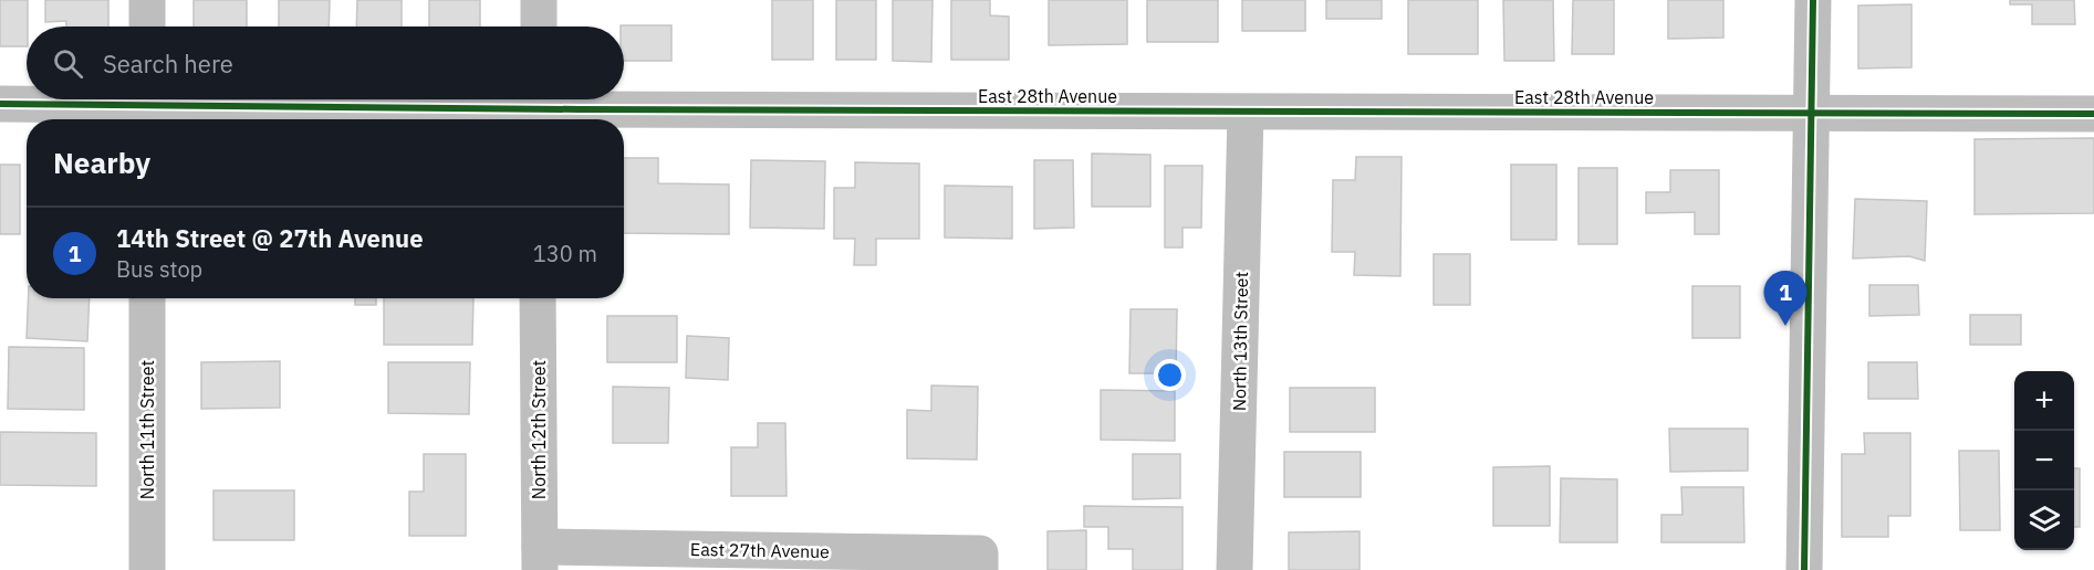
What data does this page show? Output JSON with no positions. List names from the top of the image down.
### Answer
{
  "streets": {
    "street": [
      "East 28th Avenue",
      "North 13th Street",
      "North 11th Street",
      "North 12th Street",
      "East 27th Avenue"
    ]
  },
  "crossings": [
    ["East 28th Avenue", "North 13th Street"],
    ["North 12th Street", "East 27th Avenue"]
  ],
  "page": {
    "search": "Search here",
    "heading": "Nearby",
    "list": [
      {
        "mark": "1",
        "name": "14th Street @ 27th Avenue",
        "note": "Bus stop",
        "value": "130 m"
      }
    ],
    "pins": "1",
    "map_buttons": ["+", "−"]
  }
}
